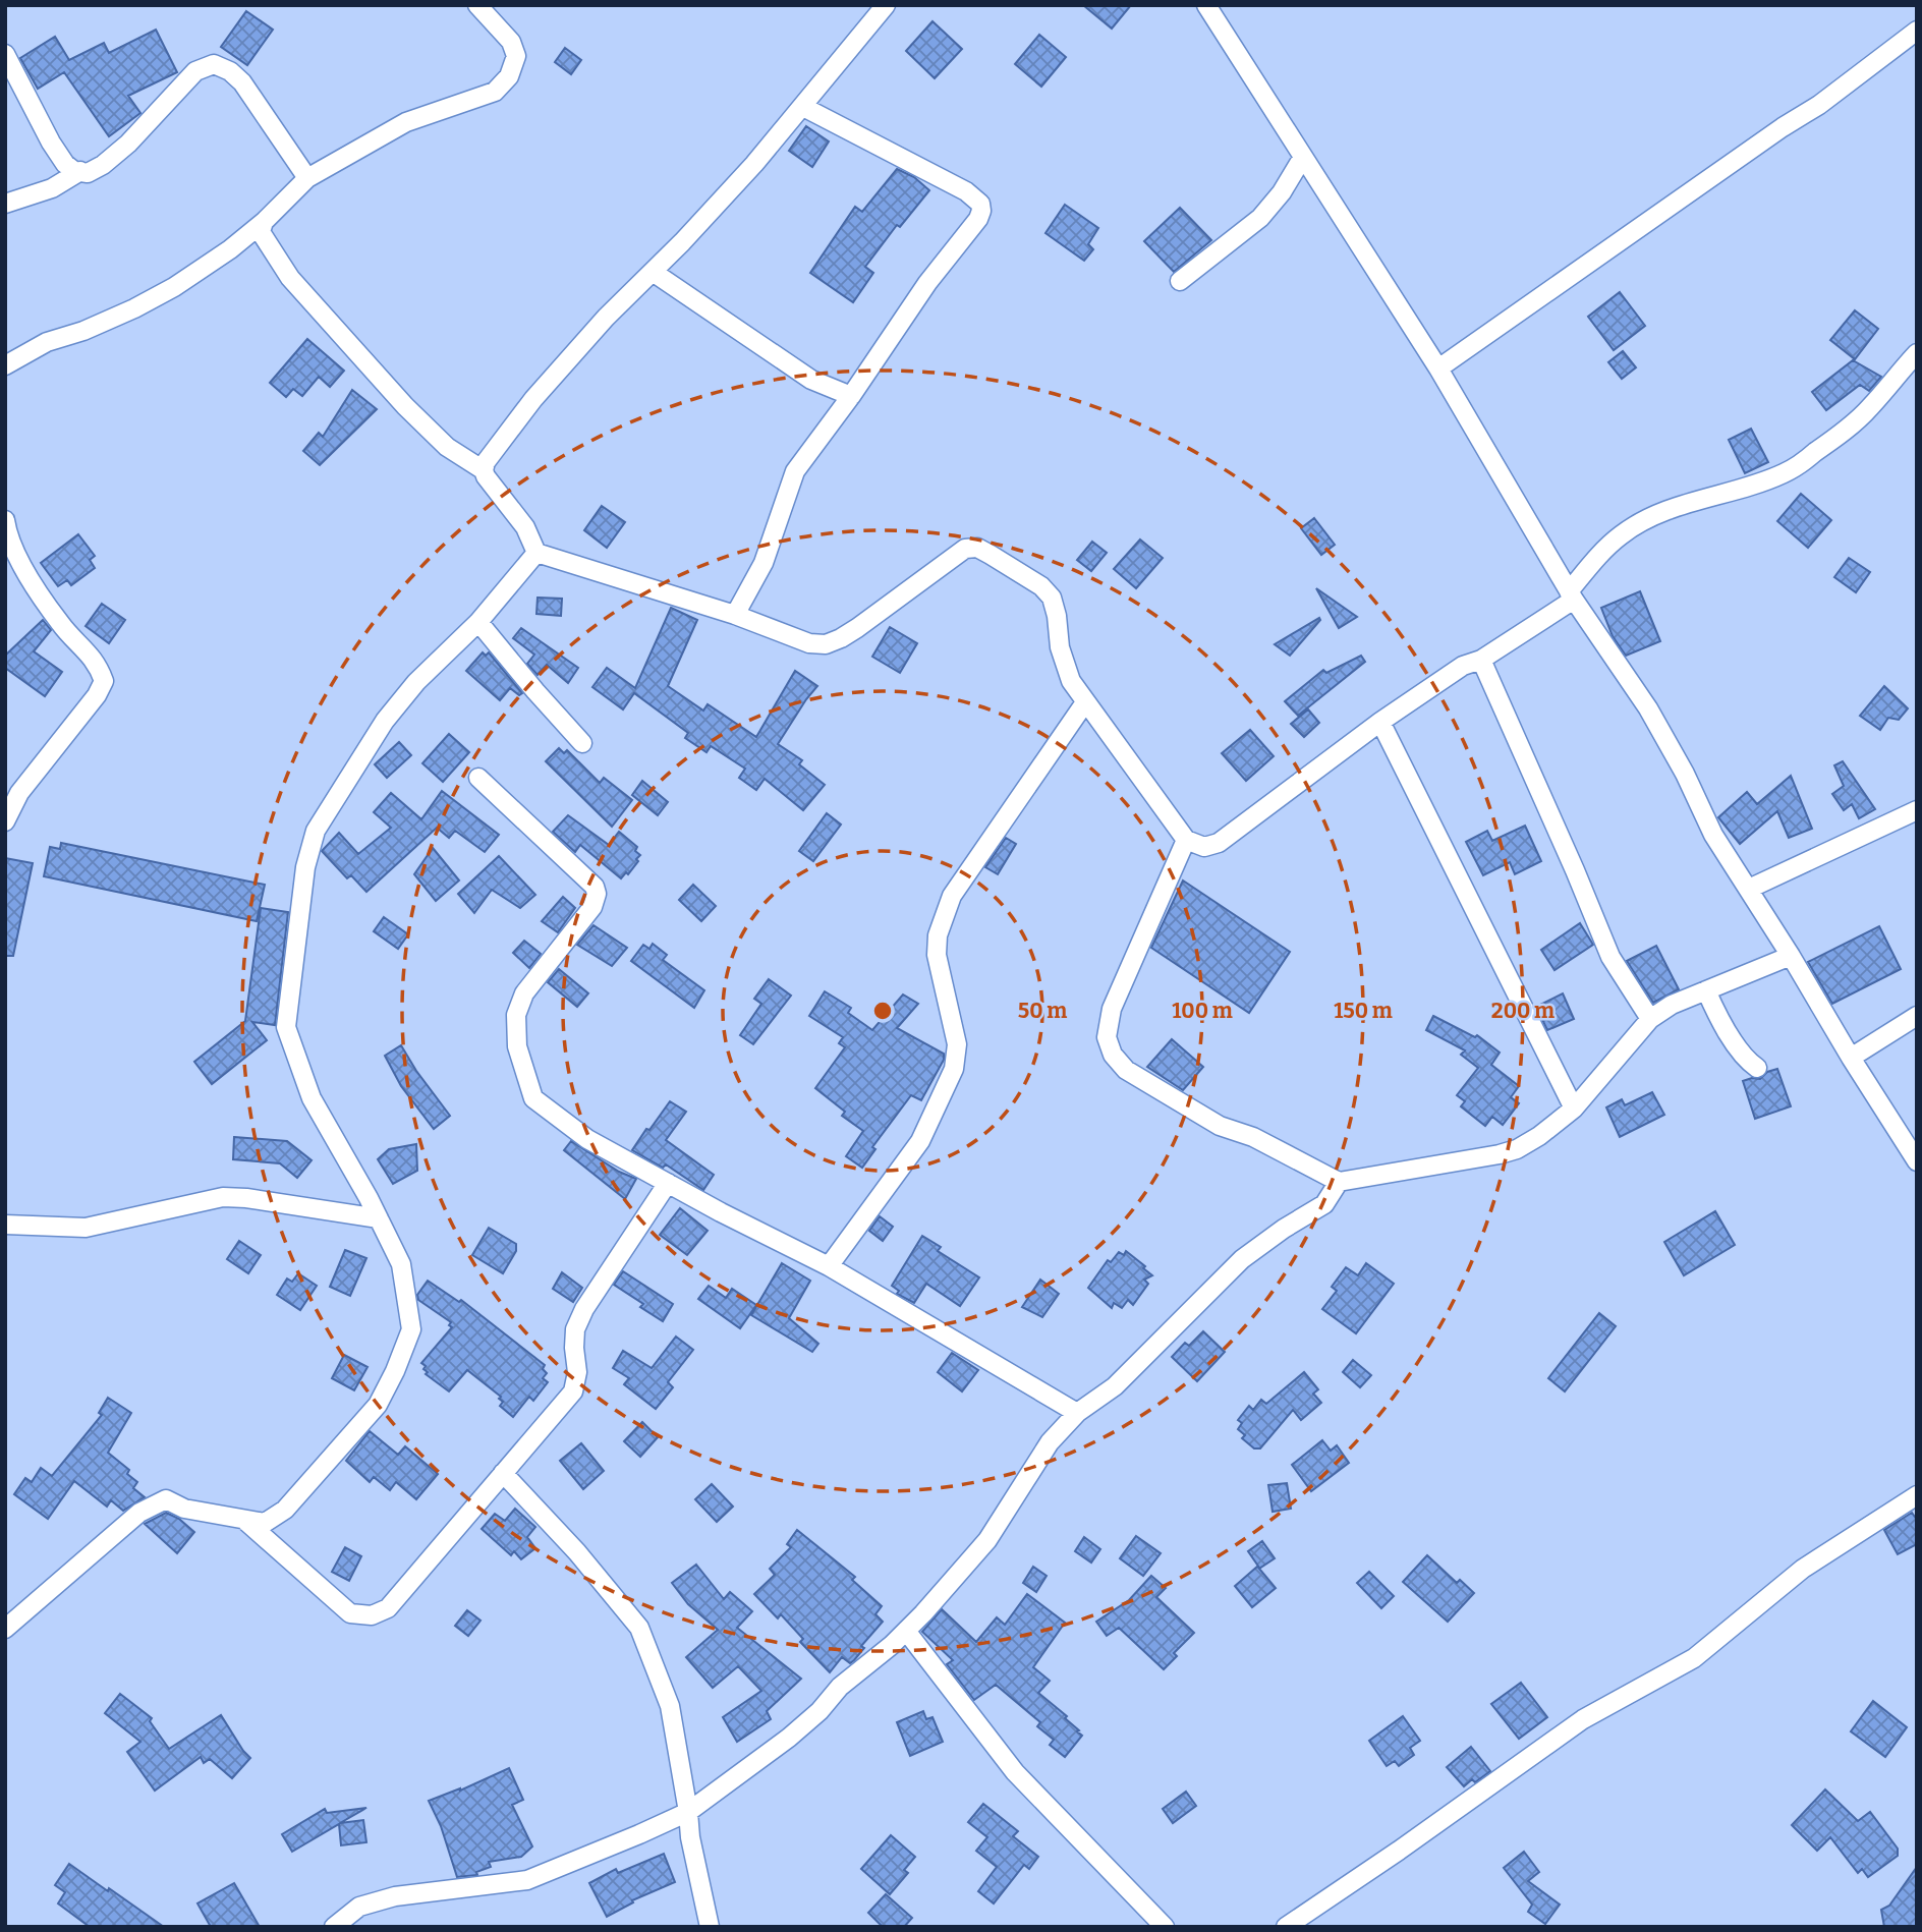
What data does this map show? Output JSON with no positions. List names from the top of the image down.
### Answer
{
  "rings": [
    "50 m",
    "100 m",
    "150 m",
    "200 m"
  ]
}
